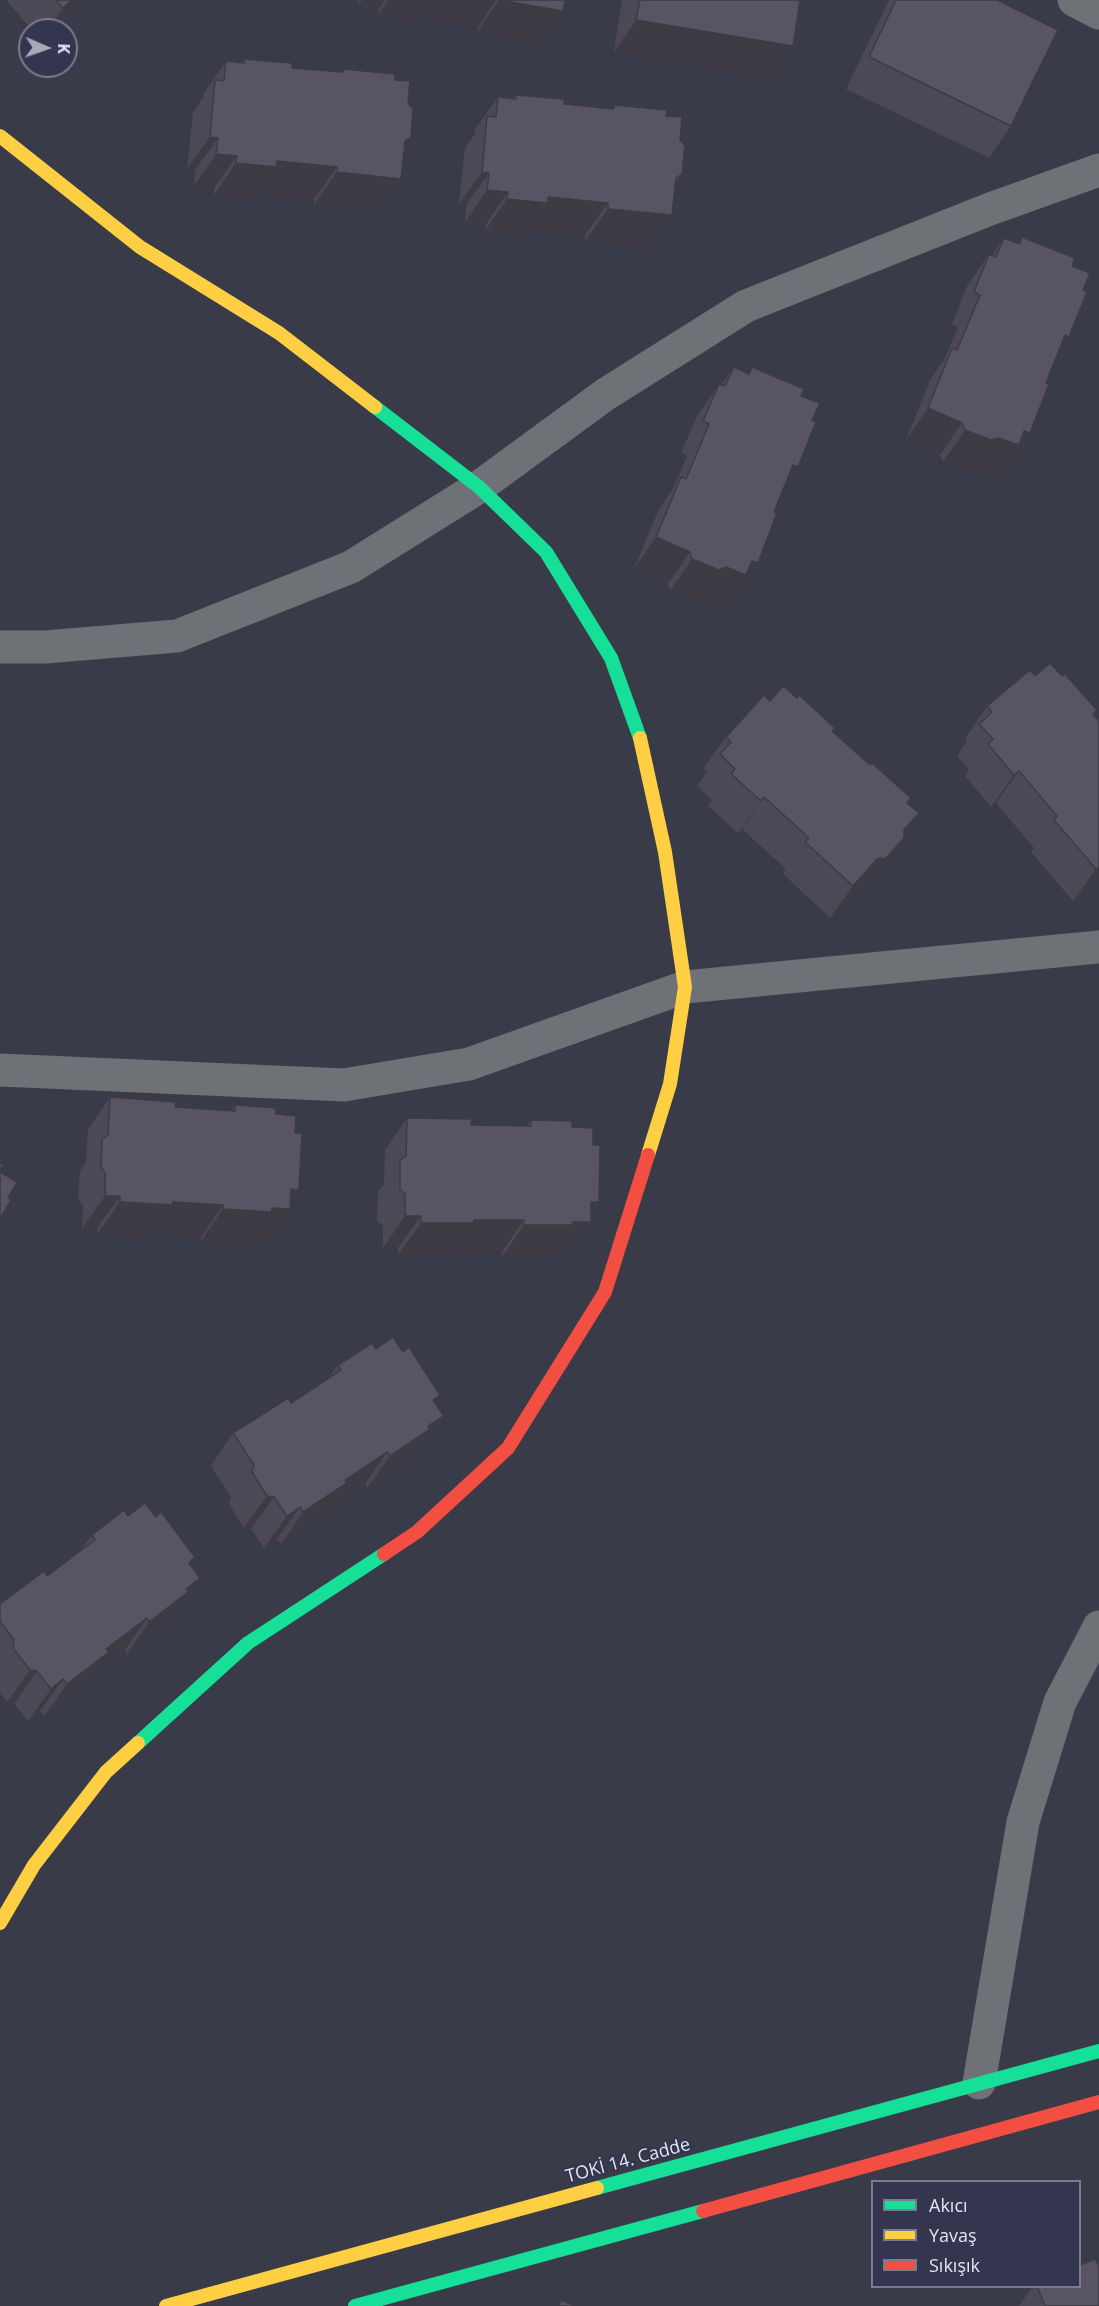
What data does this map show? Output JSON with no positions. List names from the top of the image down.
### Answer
{
  "streets": {
    "street": ["TOKİ 14. Cadde"]
  },
  "legend": ["Akıcı", "Yavaş", "Sıkışık"],
  "north": "right"
}
